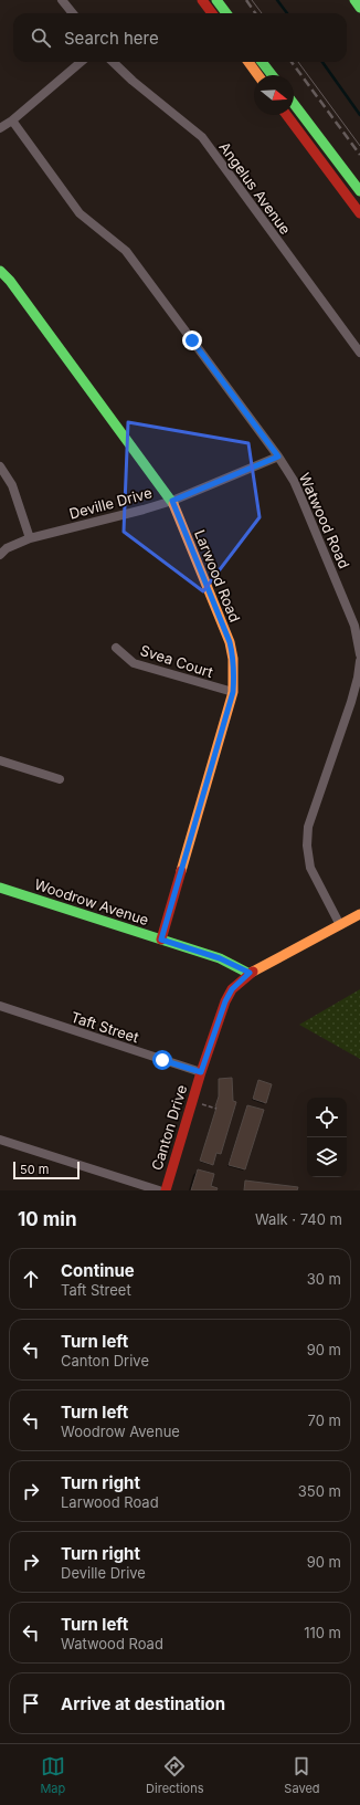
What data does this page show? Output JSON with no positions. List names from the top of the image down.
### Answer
{
  "streets": {
    "street": [
      "Angelus Avenue",
      "Deville Drive",
      "Watwood Road",
      "Larwood Road",
      "Svea Court",
      "Woodrow Avenue",
      "Taft Street",
      "Canton Drive"
    ]
  },
  "crossings": [
    ["Deville Drive", "Watwood Road"],
    ["Deville Drive", "Larwood Road"],
    ["Larwood Road", "Svea Court"],
    ["Larwood Road", "Woodrow Avenue"],
    ["Woodrow Avenue", "Canton Drive"],
    ["Taft Street", "Canton Drive"]
  ],
  "scale_bar": "50 m",
  "north": "right",
  "page": {
    "search": "Search here",
    "scale": "50 m",
    "heading": ["10 min", "Walk · 740 m"],
    "list": [
      ["Continue", "Taft Street", "30 m"],
      ["Turn left", "Canton Drive", "90 m"],
      ["Turn left", "Woodrow Avenue", "70 m"],
      ["Turn right", "Larwood Road", "350 m"],
      ["Turn right", "Deville Drive", "90 m"],
      ["Turn left", "Watwood Road", "110 m"],
      "Arrive at destination"
    ],
    "nav": ["Map", "Directions", "Saved"]
  }
}
